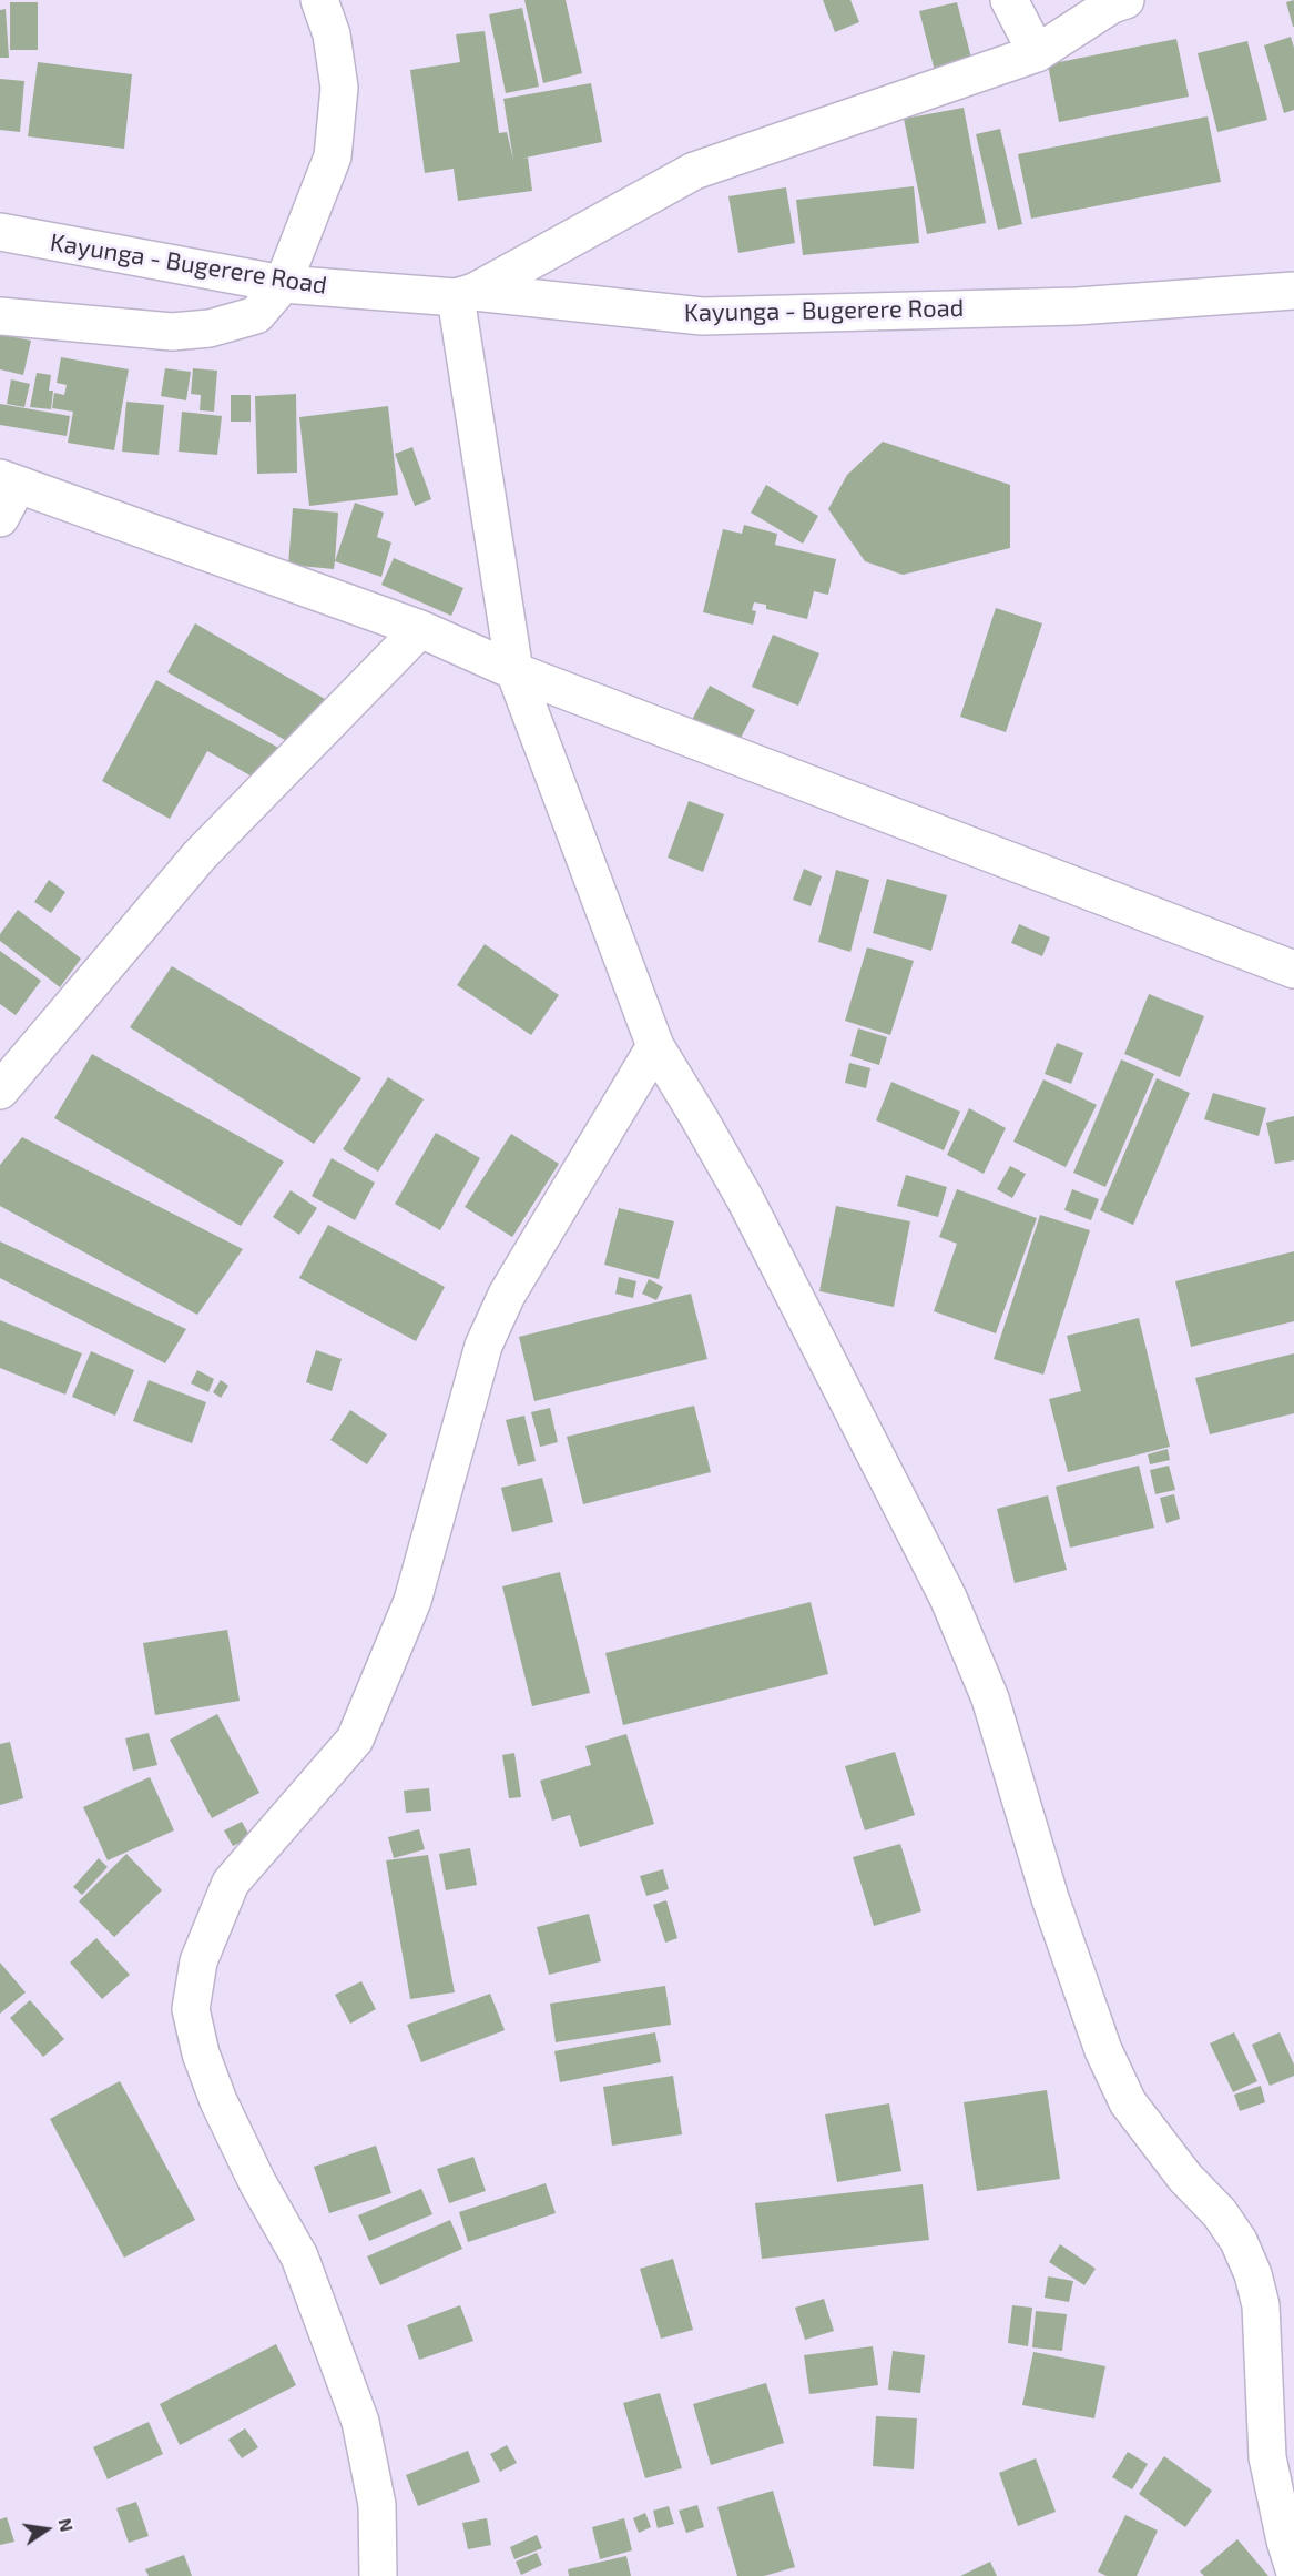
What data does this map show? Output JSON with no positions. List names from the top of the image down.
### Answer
{
  "streets": {
    "street": ["Kayunga - Bugerere Road"]
  },
  "north": "right"
}
